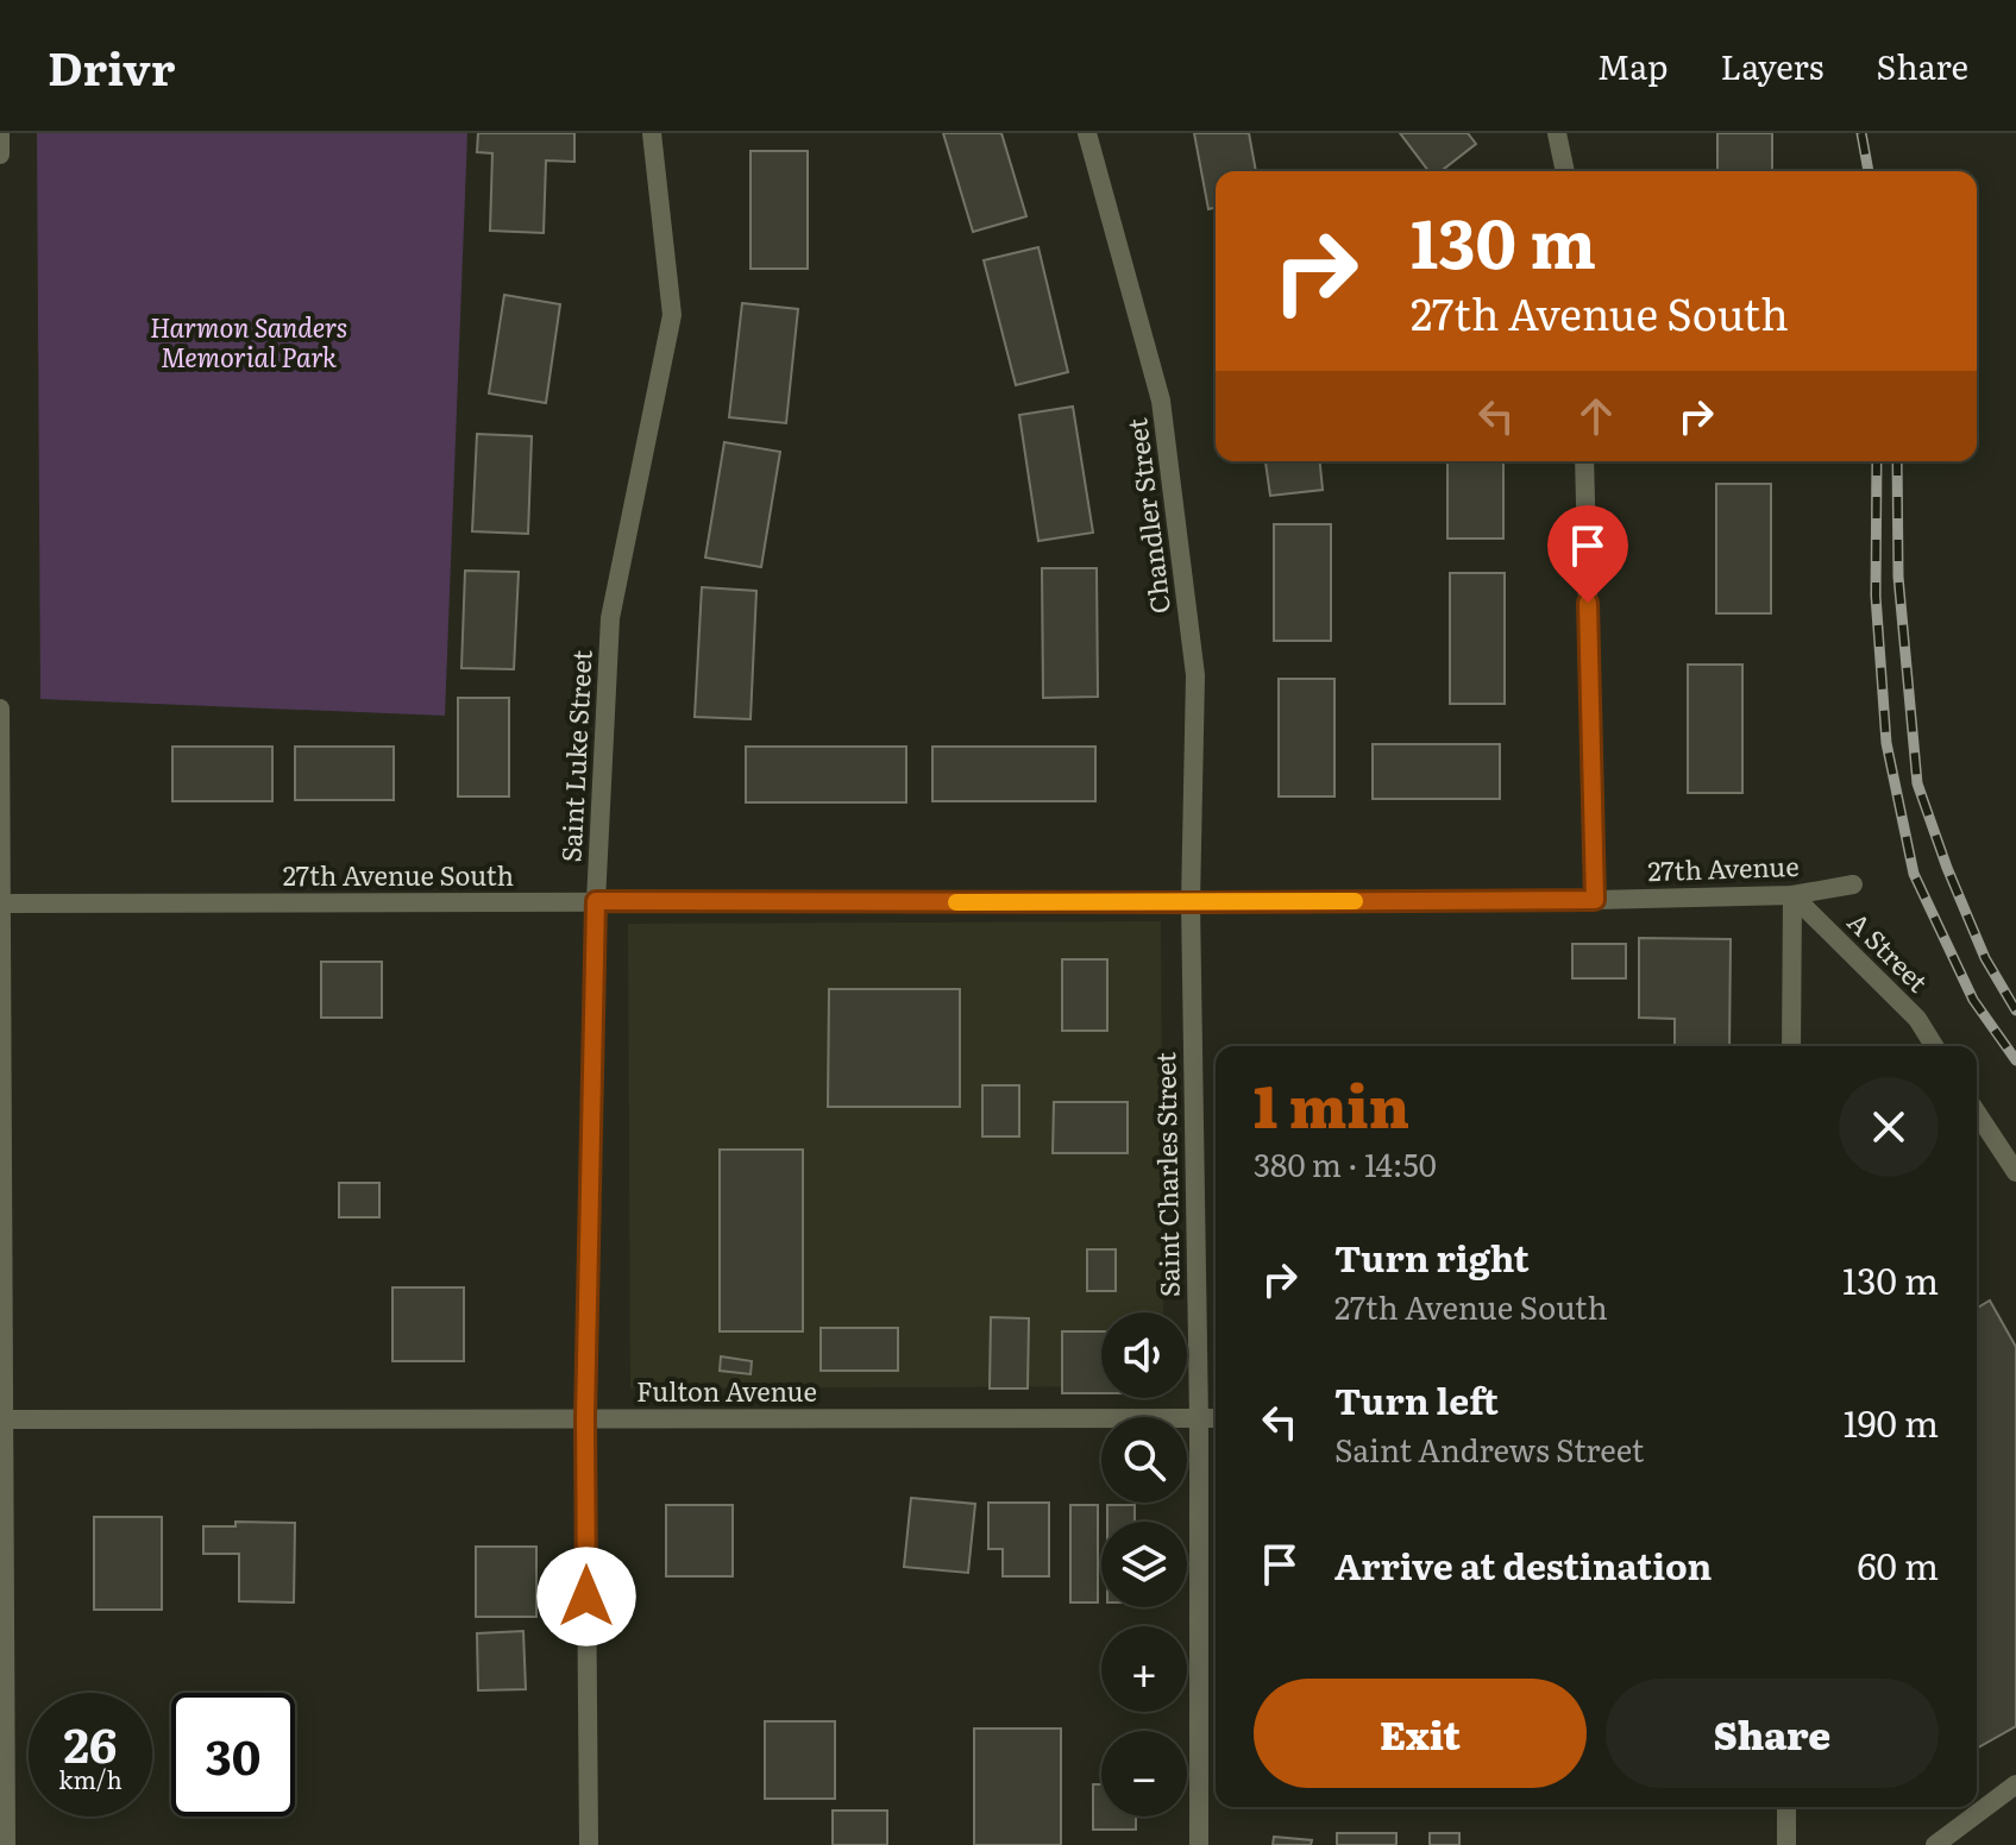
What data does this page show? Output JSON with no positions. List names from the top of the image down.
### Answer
{
  "streets": {
    "street": [
      "Chandler Street",
      "Saint Luke Street",
      "27th Avenue",
      "27th Avenue South",
      "A Street",
      "Saint Charles Street",
      "Fulton Avenue"
    ]
  },
  "crossings": [
    ["Chandler Street", "27th Avenue South"],
    ["Chandler Street", "Saint Charles Street"],
    ["Saint Luke Street", "27th Avenue South"],
    ["Saint Luke Street", "Fulton Avenue"],
    ["27th Avenue", "27th Avenue South"],
    ["27th Avenue", "A Street"],
    ["27th Avenue South", "Saint Charles Street"],
    ["Saint Charles Street", "Fulton Avenue"]
  ],
  "parks": ["Harmon Sanders Memorial Park"],
  "page": {
    "header": "Drivr",
    "nav": ["Map", "Layers", "Share"],
    "turn": ["130 m", "27th Avenue South"],
    "heading": ["1 min", "380 m · 14:50"],
    "list": [
      {
        "name": "Turn right",
        "note": "27th Avenue South",
        "value": "130 m"
      },
      {
        "name": "Turn left",
        "note": "Saint Andrews Street",
        "value": "190 m"
      },
      {
        "name": "Arrive at destination",
        "value": "60 m"
      }
    ],
    "map_buttons": ["+", "−"],
    "buttons": ["Exit", "Share"],
    "speed": "26 km/h",
    "limit": "30"
  }
}
